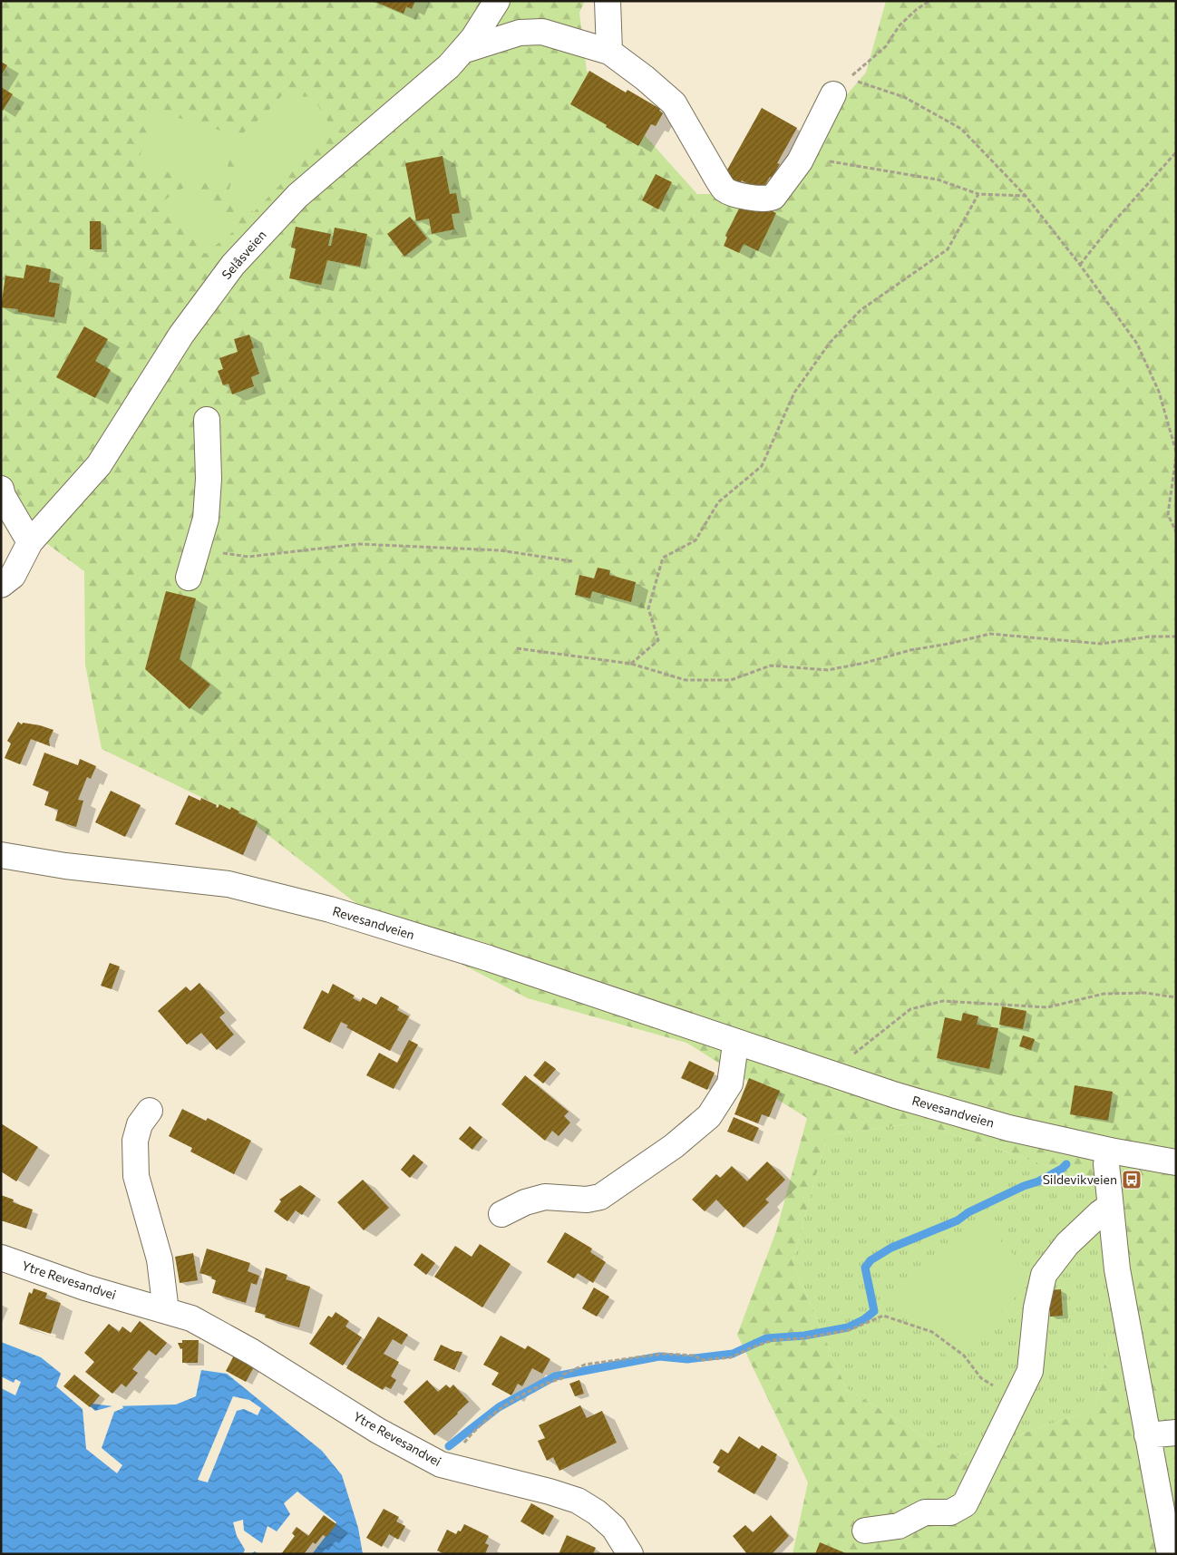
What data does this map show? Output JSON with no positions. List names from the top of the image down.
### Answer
{
  "streets": {
    "street": ["Selåsveien", "Revesandveien", "Ytre Revesandvei"]
  },
  "places": {
    "bus stop": ["Sildevikveien"]
  }
}
